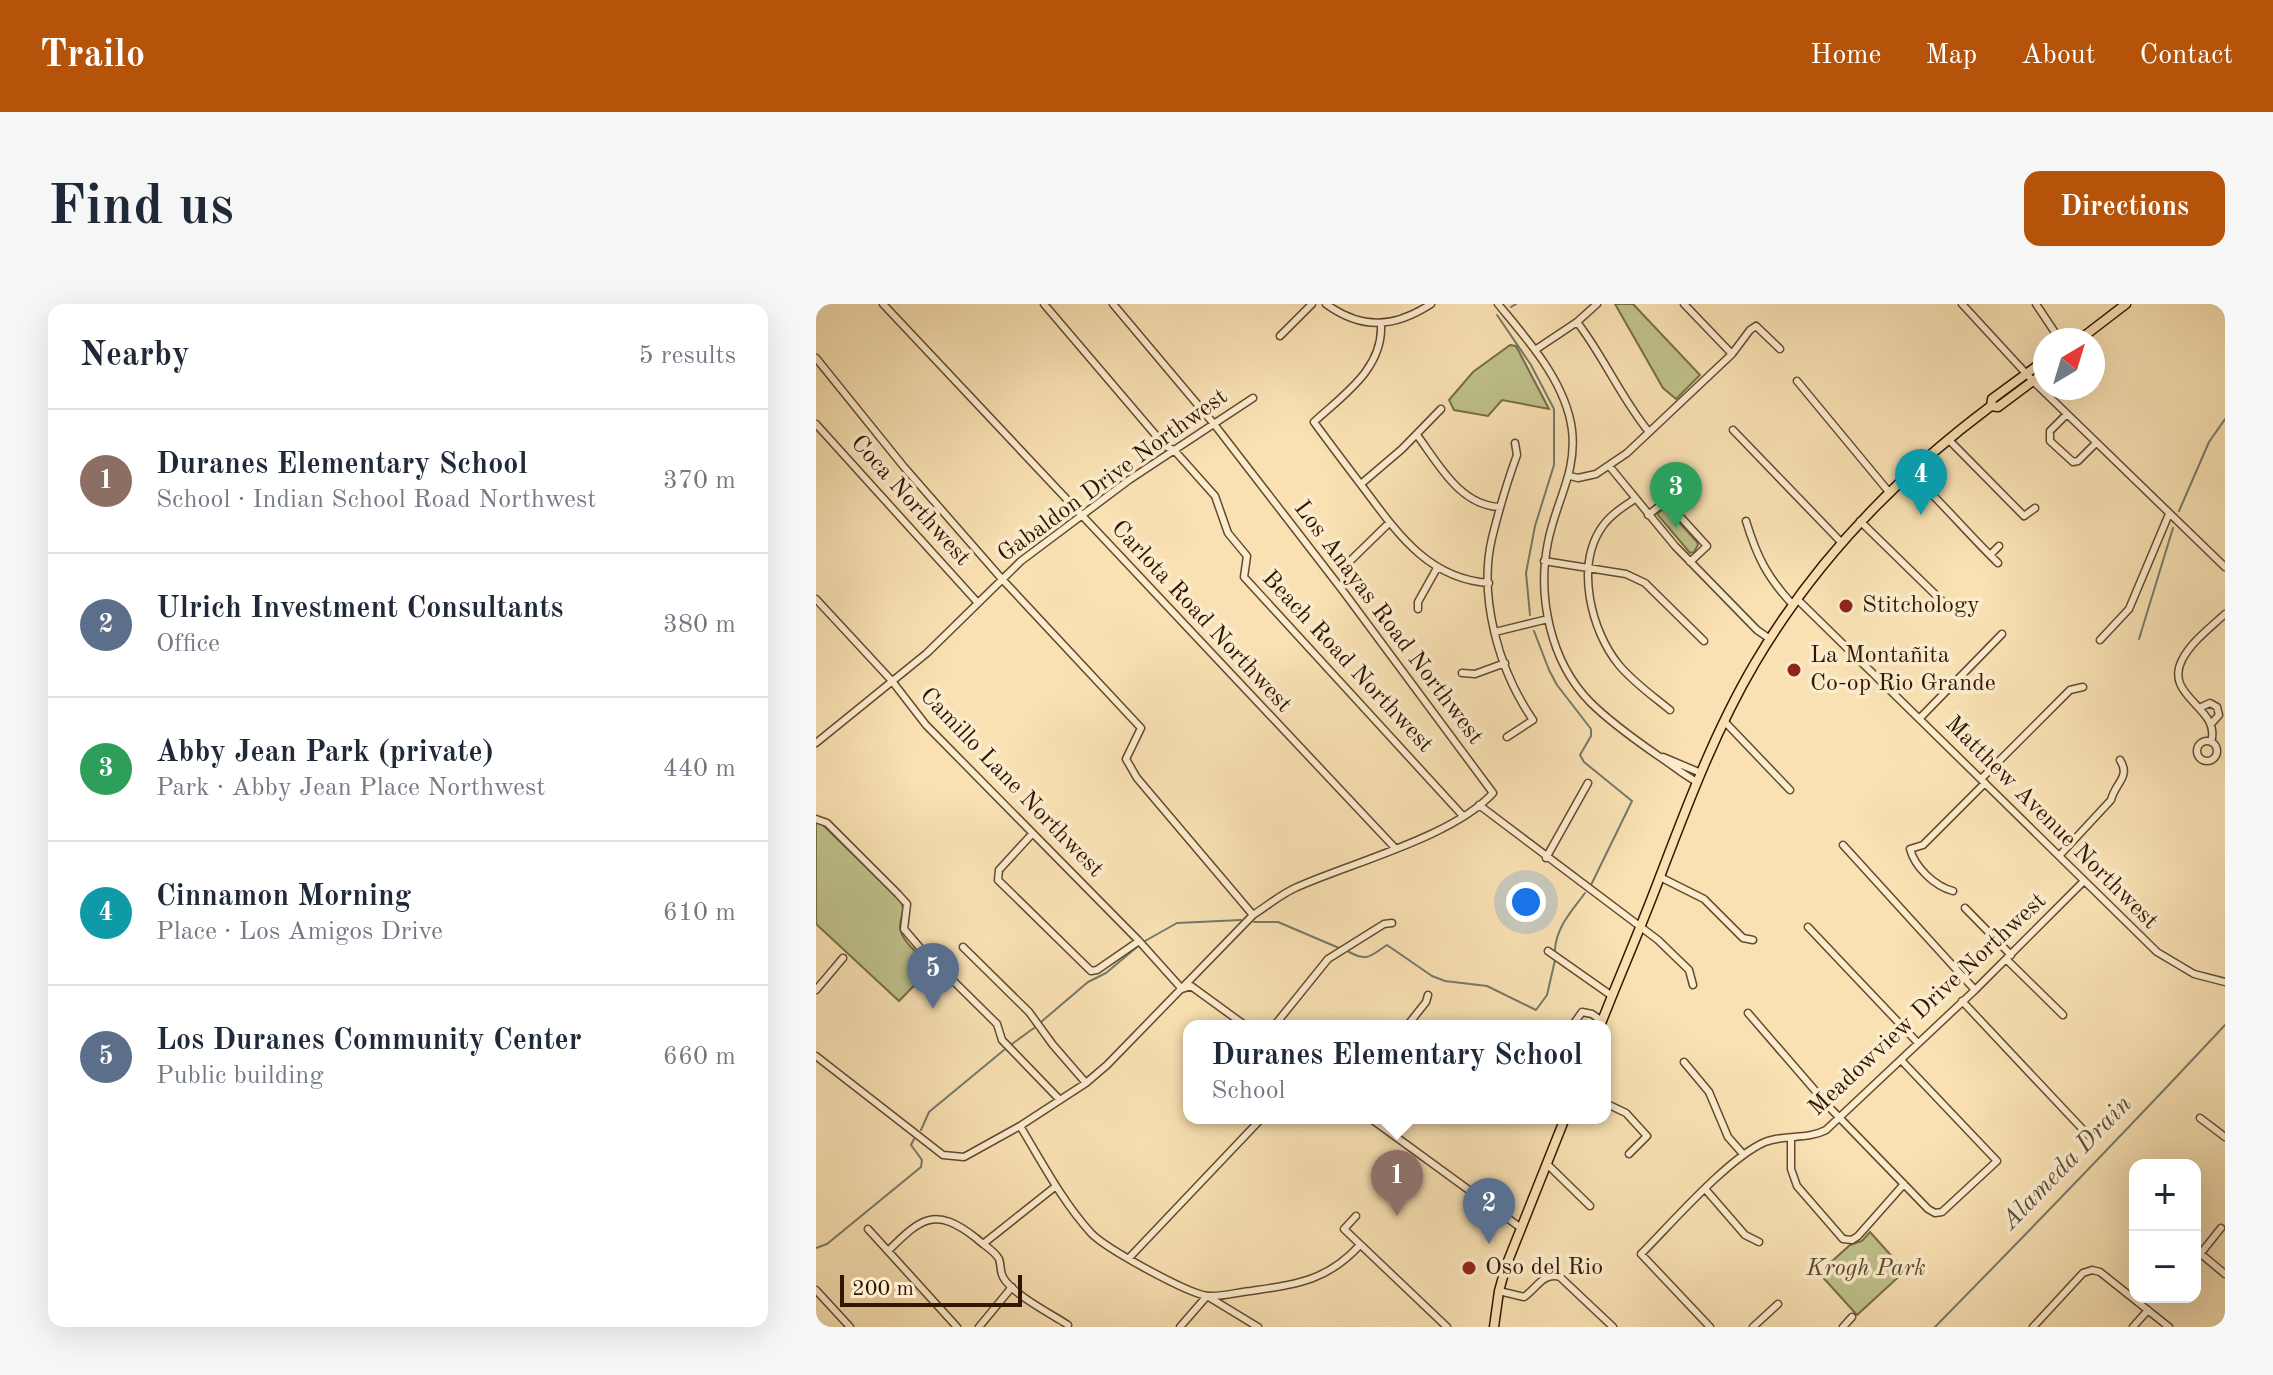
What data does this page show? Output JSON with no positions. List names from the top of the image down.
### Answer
{
  "streets": {
    "street": [
      "Gabaldon Drive Northwest",
      "Coca Northwest",
      "Carlota Road Northwest",
      "Los Anayas Road Northwest",
      "Beach Road Northwest",
      "Camillo Lane Northwest",
      "Matthew Avenue Northwest",
      "Meadowview Drive Northwest"
    ]
  },
  "crossings": [
    ["Gabaldon Drive Northwest", "Coca Northwest"],
    ["Gabaldon Drive Northwest", "Carlota Road Northwest"],
    ["Gabaldon Drive Northwest", "Los Anayas Road Northwest"],
    ["Gabaldon Drive Northwest", "Beach Road Northwest"],
    ["Gabaldon Drive Northwest", "Camillo Lane Northwest"],
    ["Matthew Avenue Northwest", "Meadowview Drive Northwest"]
  ],
  "water": ["Alameda Drain"],
  "parks": ["Krogh Park"],
  "places": ["Stitchology", "La Montañita Co-op Rio Grande", "Oso del Rio"],
  "scale_bar": "200 m",
  "north": "top right",
  "page": {
    "header": "Trailo",
    "nav": [
      "Home",
      "Map",
      "About",
      "Contact"
    ],
    "buttons": "Directions",
    "title": "Find us",
    "heading": ["Nearby", "5 results"],
    "list": [
      {
        "mark": "1",
        "name": "Duranes Elementary School",
        "note": "School · Indian School Road Northwest",
        "value": "370 m"
      },
      {
        "mark": "2",
        "name": "Ulrich Investment Consultants",
        "note": "Office",
        "value": "380 m"
      },
      {
        "mark": "3",
        "name": "Abby Jean Park (private)",
        "note": "Park · Abby Jean Place Northwest",
        "value": "440 m"
      },
      {
        "mark": "4",
        "name": "Cinnamon Morning",
        "note": "Place · Los Amigos Drive",
        "value": "610 m"
      },
      {
        "mark": "5",
        "name": "Los Duranes Community Center",
        "note": "Public building",
        "value": "660 m"
      }
    ],
    "pins": [
      "4",
      "3",
      "5",
      "1",
      "2"
    ],
    "popup": ["Duranes Elementary School", "School"],
    "map_buttons": ["+", "−"],
    "scale": "200 m"
  }
}
